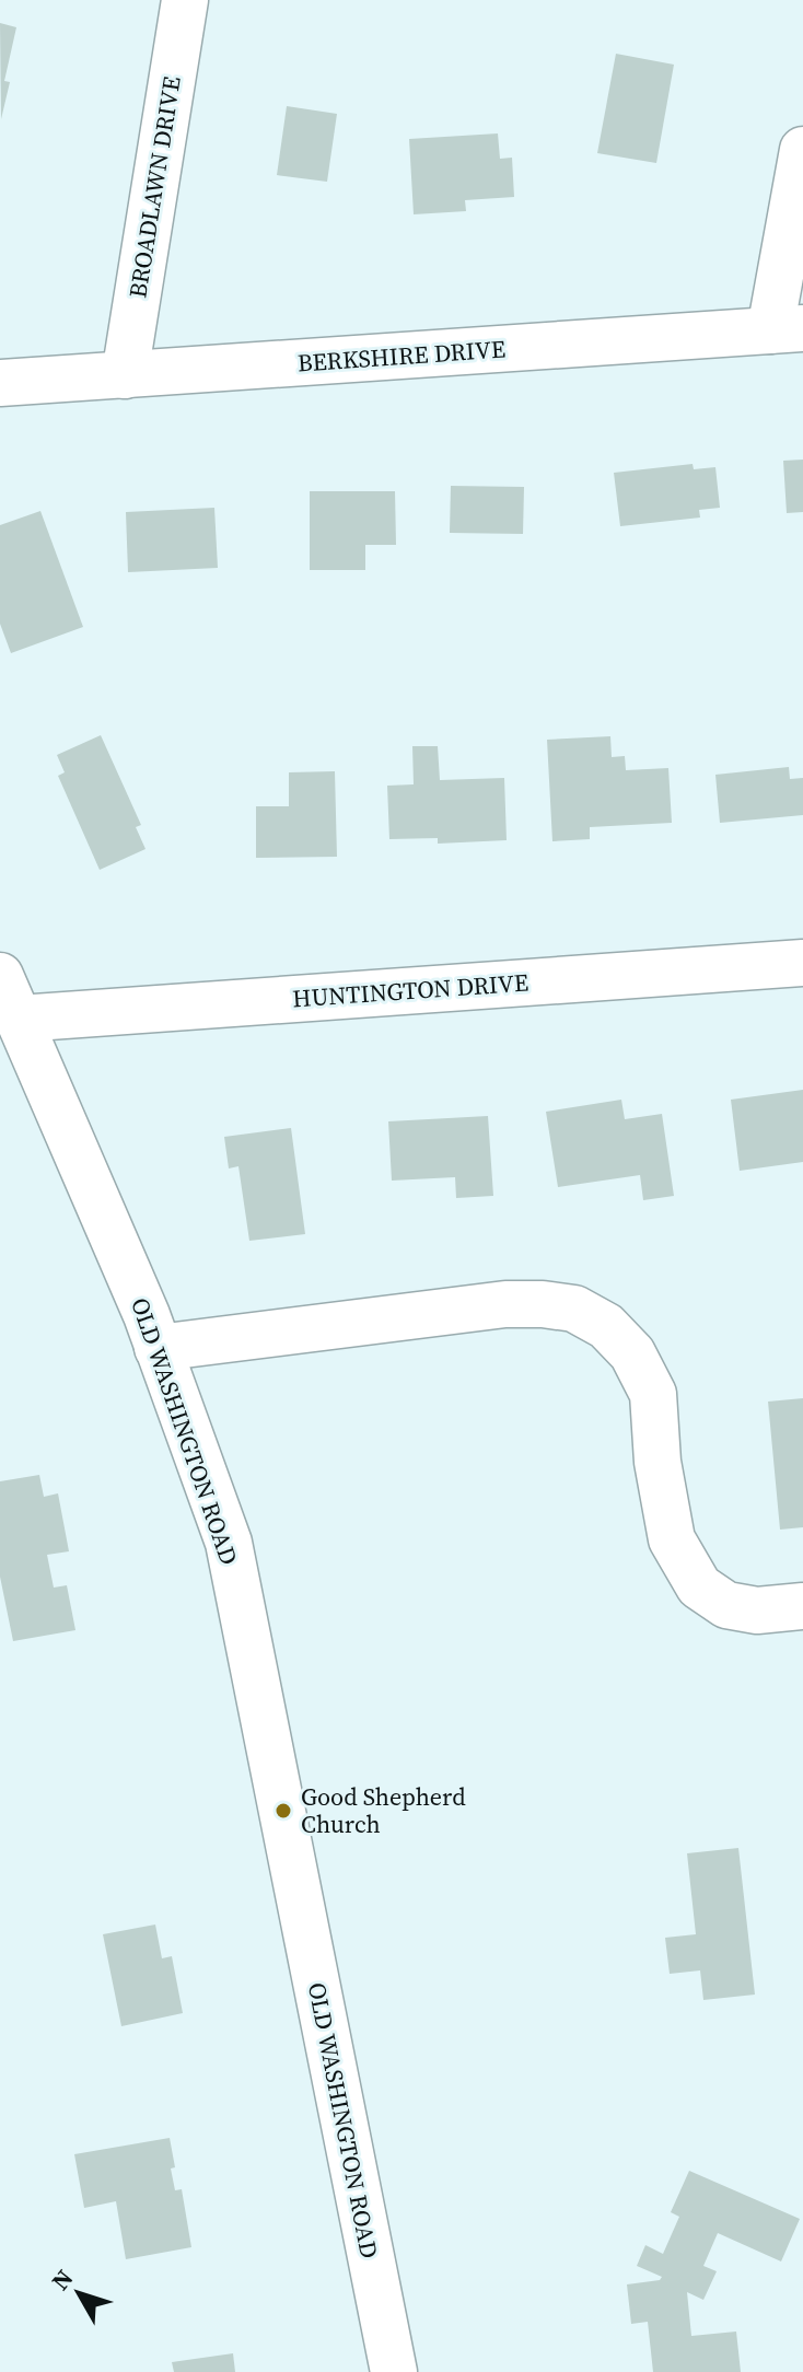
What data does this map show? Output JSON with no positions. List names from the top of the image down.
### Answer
{
  "streets": {
    "street": [
      "BROADLAWN DRIVE",
      "BERKSHIRE DRIVE",
      "HUNTINGTON DRIVE",
      "OLD WASHINGTON ROAD"
    ]
  },
  "crossings": [
    ["BROADLAWN DRIVE", "BERKSHIRE DRIVE"],
    ["HUNTINGTON DRIVE", "OLD WASHINGTON ROAD"]
  ],
  "places": ["Good Shepherd Church"],
  "north": "top left"
}
